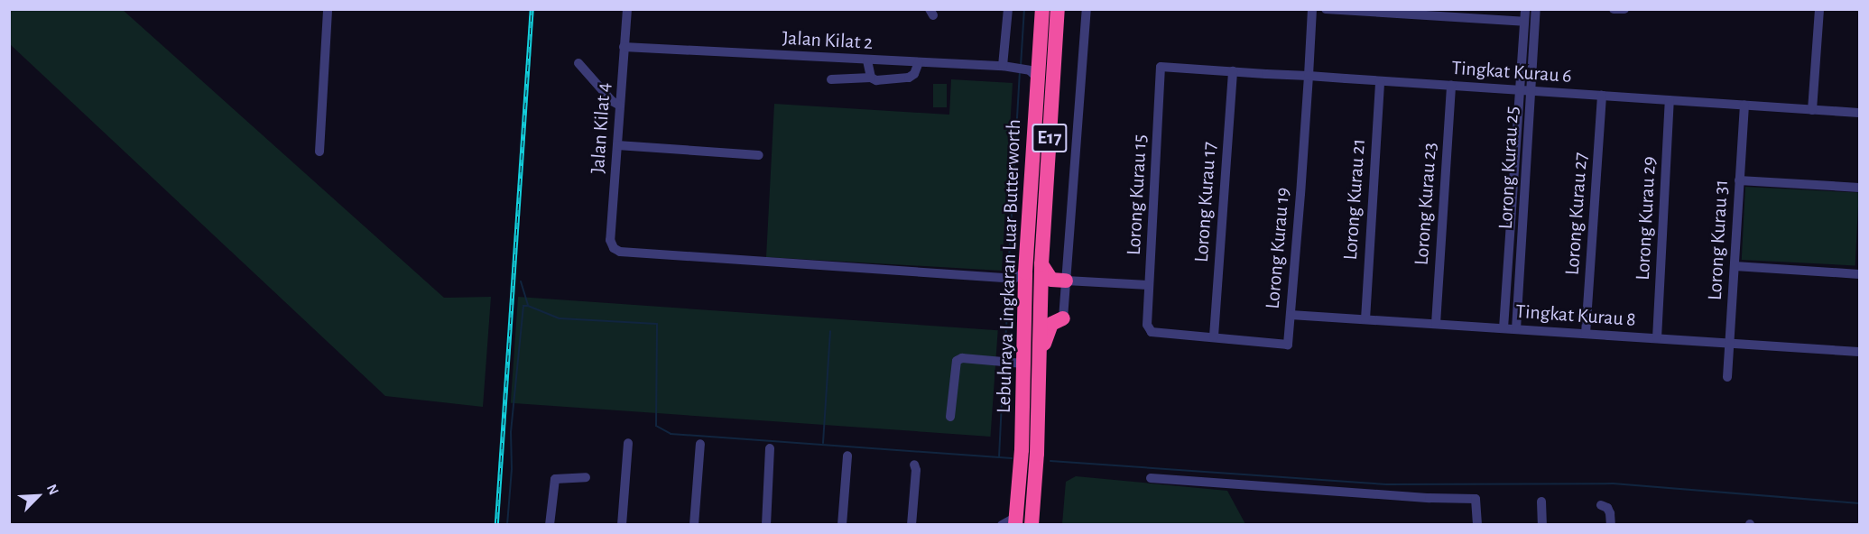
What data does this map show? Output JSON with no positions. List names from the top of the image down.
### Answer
{
  "streets": {
    "highway": ["E17", "Lebuhraya Lingkaran Luar Butterworth"],
    "street": [
      "Jalan Kilat 2",
      "Tingkat Kurau 6",
      "Jalan Kilat 4",
      "Lorong Kurau 25",
      "Lorong Kurau 15",
      "Lorong Kurau 21",
      "Lorong Kurau 17",
      "Lorong Kurau 23",
      "Lorong Kurau 27",
      "Lorong Kurau 29",
      "Lorong Kurau 31",
      "Lorong Kurau 19",
      "Tingkat Kurau 8"
    ]
  },
  "crossings": [
    ["Jalan Kilat 2", "Jalan Kilat 4"],
    ["Jalan Kilat 2", "Lebuhraya Lingkaran Luar Butterworth"],
    ["Tingkat Kurau 6", "Lorong Kurau 25"],
    ["Tingkat Kurau 6", "Lorong Kurau 15"],
    ["Tingkat Kurau 6", "Lorong Kurau 21"],
    ["Tingkat Kurau 6", "Lorong Kurau 17"],
    ["Tingkat Kurau 6", "Lorong Kurau 23"],
    ["Tingkat Kurau 6", "Lorong Kurau 27"],
    ["Tingkat Kurau 6", "Lorong Kurau 29"],
    ["Tingkat Kurau 6", "Lorong Kurau 31"],
    ["Tingkat Kurau 6", "Lorong Kurau 19"],
    ["Jalan Kilat 4", "Lebuhraya Lingkaran Luar Butterworth"],
    ["Lorong Kurau 25", "Tingkat Kurau 8"],
    ["Lorong Kurau 15", "Lorong Kurau 19"],
    ["Lorong Kurau 21", "Tingkat Kurau 8"],
    ["Lorong Kurau 17", "Lorong Kurau 19"],
    ["Lorong Kurau 23", "Tingkat Kurau 8"],
    ["Lorong Kurau 27", "Tingkat Kurau 8"],
    ["Lorong Kurau 29", "Tingkat Kurau 8"],
    ["Lorong Kurau 31", "Tingkat Kurau 8"],
    ["Lorong Kurau 19", "Tingkat Kurau 8"]
  ],
  "north": "top right"
}
